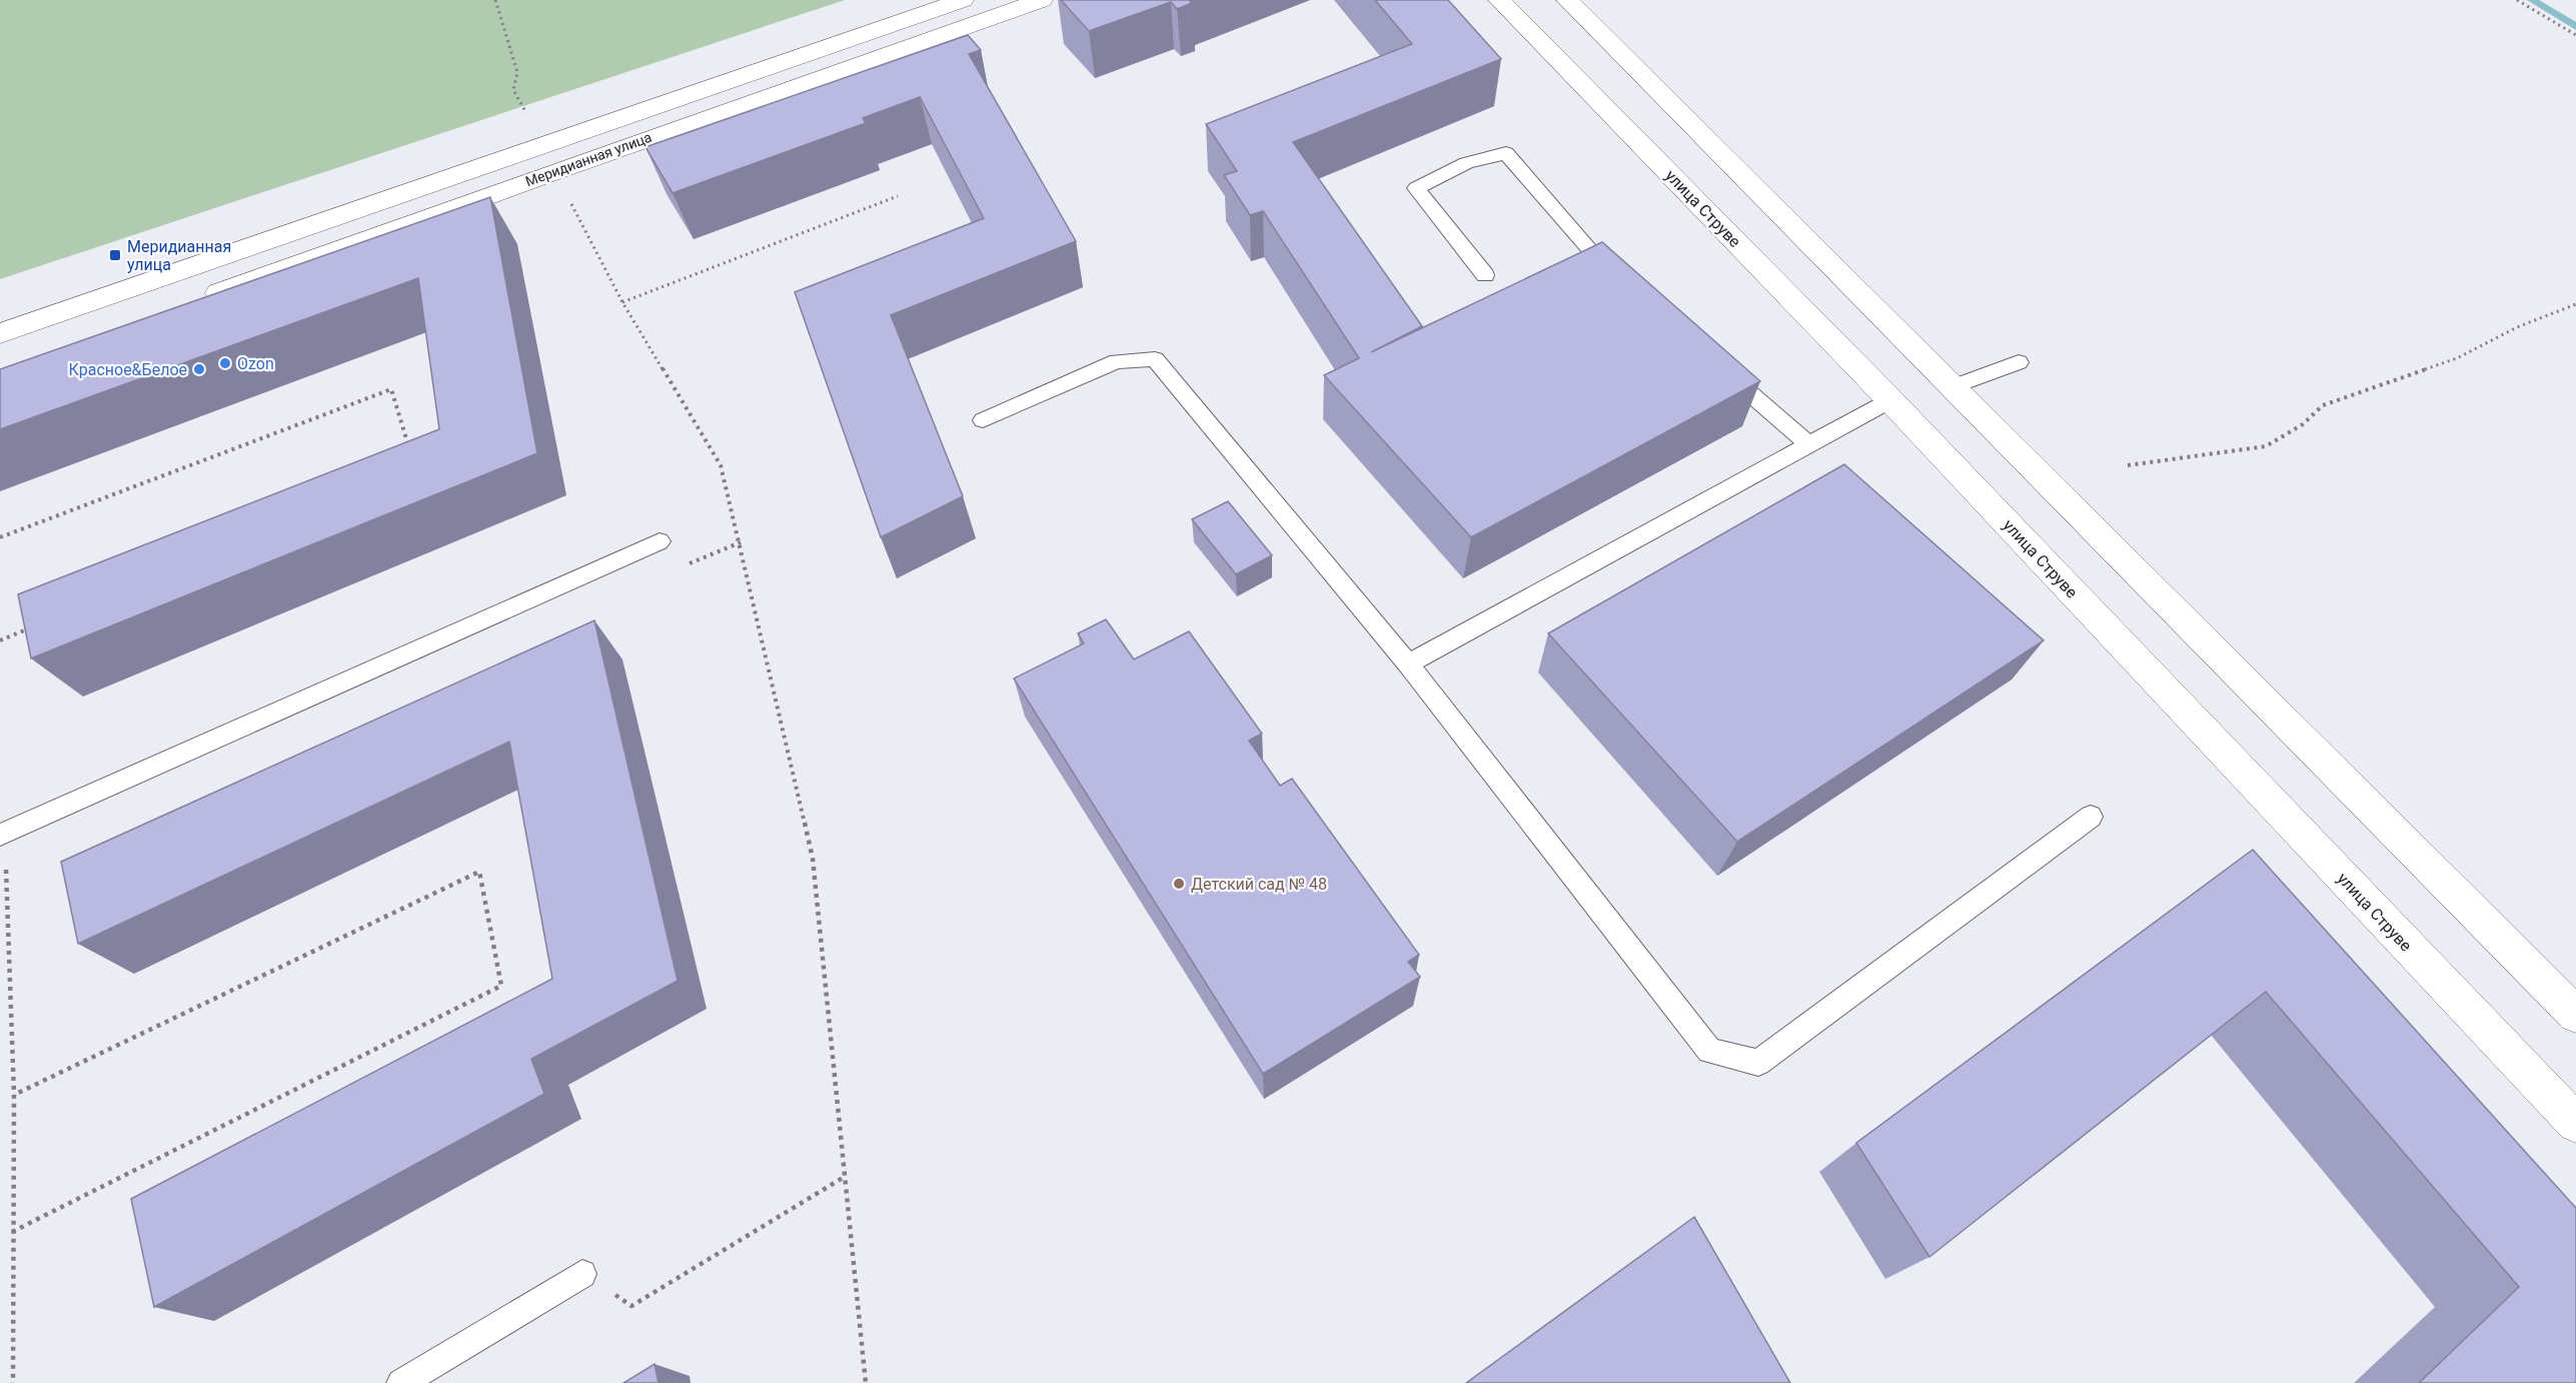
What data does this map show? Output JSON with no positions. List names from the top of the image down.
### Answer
{
  "streets": {
    "street": ["Меридианная улица", "улица Струве"]
  },
  "places": {
    "transit": ["Меридианная улица"],
    "other": ["Ozon", "Красное&Белое", "Детский сад № 48"]
  }
}
